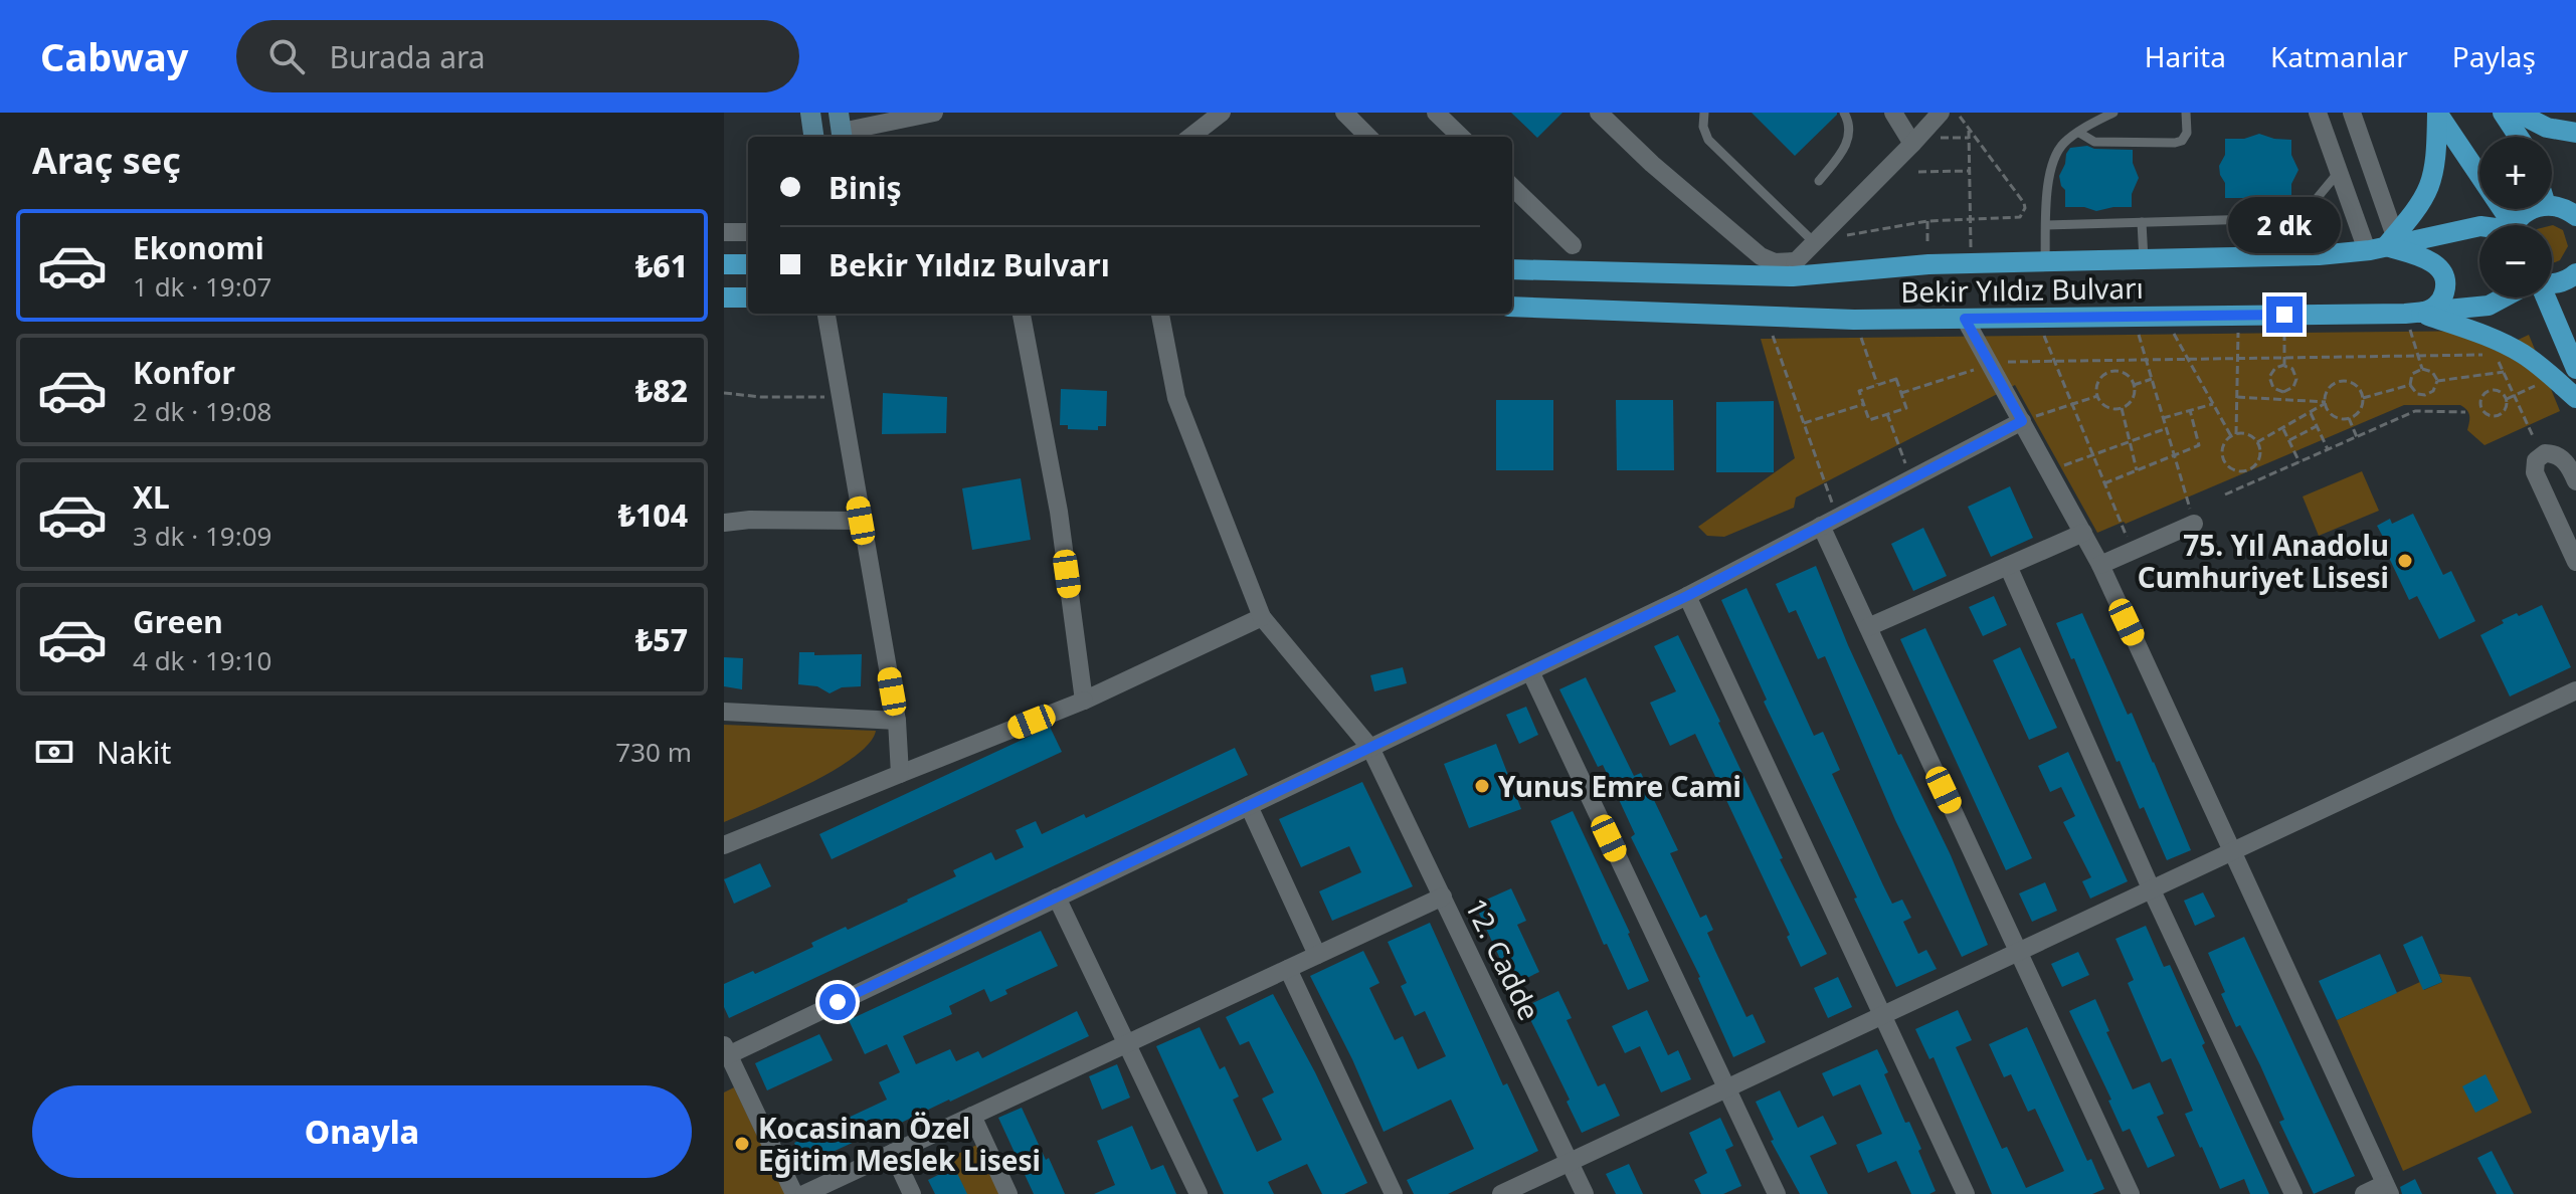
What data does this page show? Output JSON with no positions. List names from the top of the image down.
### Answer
{
  "streets": {
    "main road": ["Bekir Yıldız Bulvarı"],
    "street": ["12. Cadde"]
  },
  "places": ["75. Yıl Anadolu Cumhuriyet Lisesi", "Yunus Emre Cami", "Kocasinan Özel Eğitim Meslek Lisesi"],
  "page": {
    "header": "Cabway",
    "search": "Burada ara",
    "nav": ["Harita", "Katmanlar", "Paylaş"],
    "heading": "Araç seç",
    "map_buttons": ["+", "−"],
    "banner": ["Biniş", "Bekir Yıldız Bulvarı"],
    "bubble": "2 dk",
    "list": [
      {
        "name": "Ekonomi",
        "note": "1 dk · 19:07",
        "value": "₺61"
      },
      {
        "name": "Konfor",
        "note": "2 dk · 19:08",
        "value": "₺82"
      },
      {
        "name": "XL",
        "note": "3 dk · 19:09",
        "value": "₺104"
      },
      {
        "name": "Green",
        "note": "4 dk · 19:10",
        "value": "₺57"
      }
    ],
    "pay": ["Nakit", "730 m"],
    "buttons": "Onayla"
  }
}
